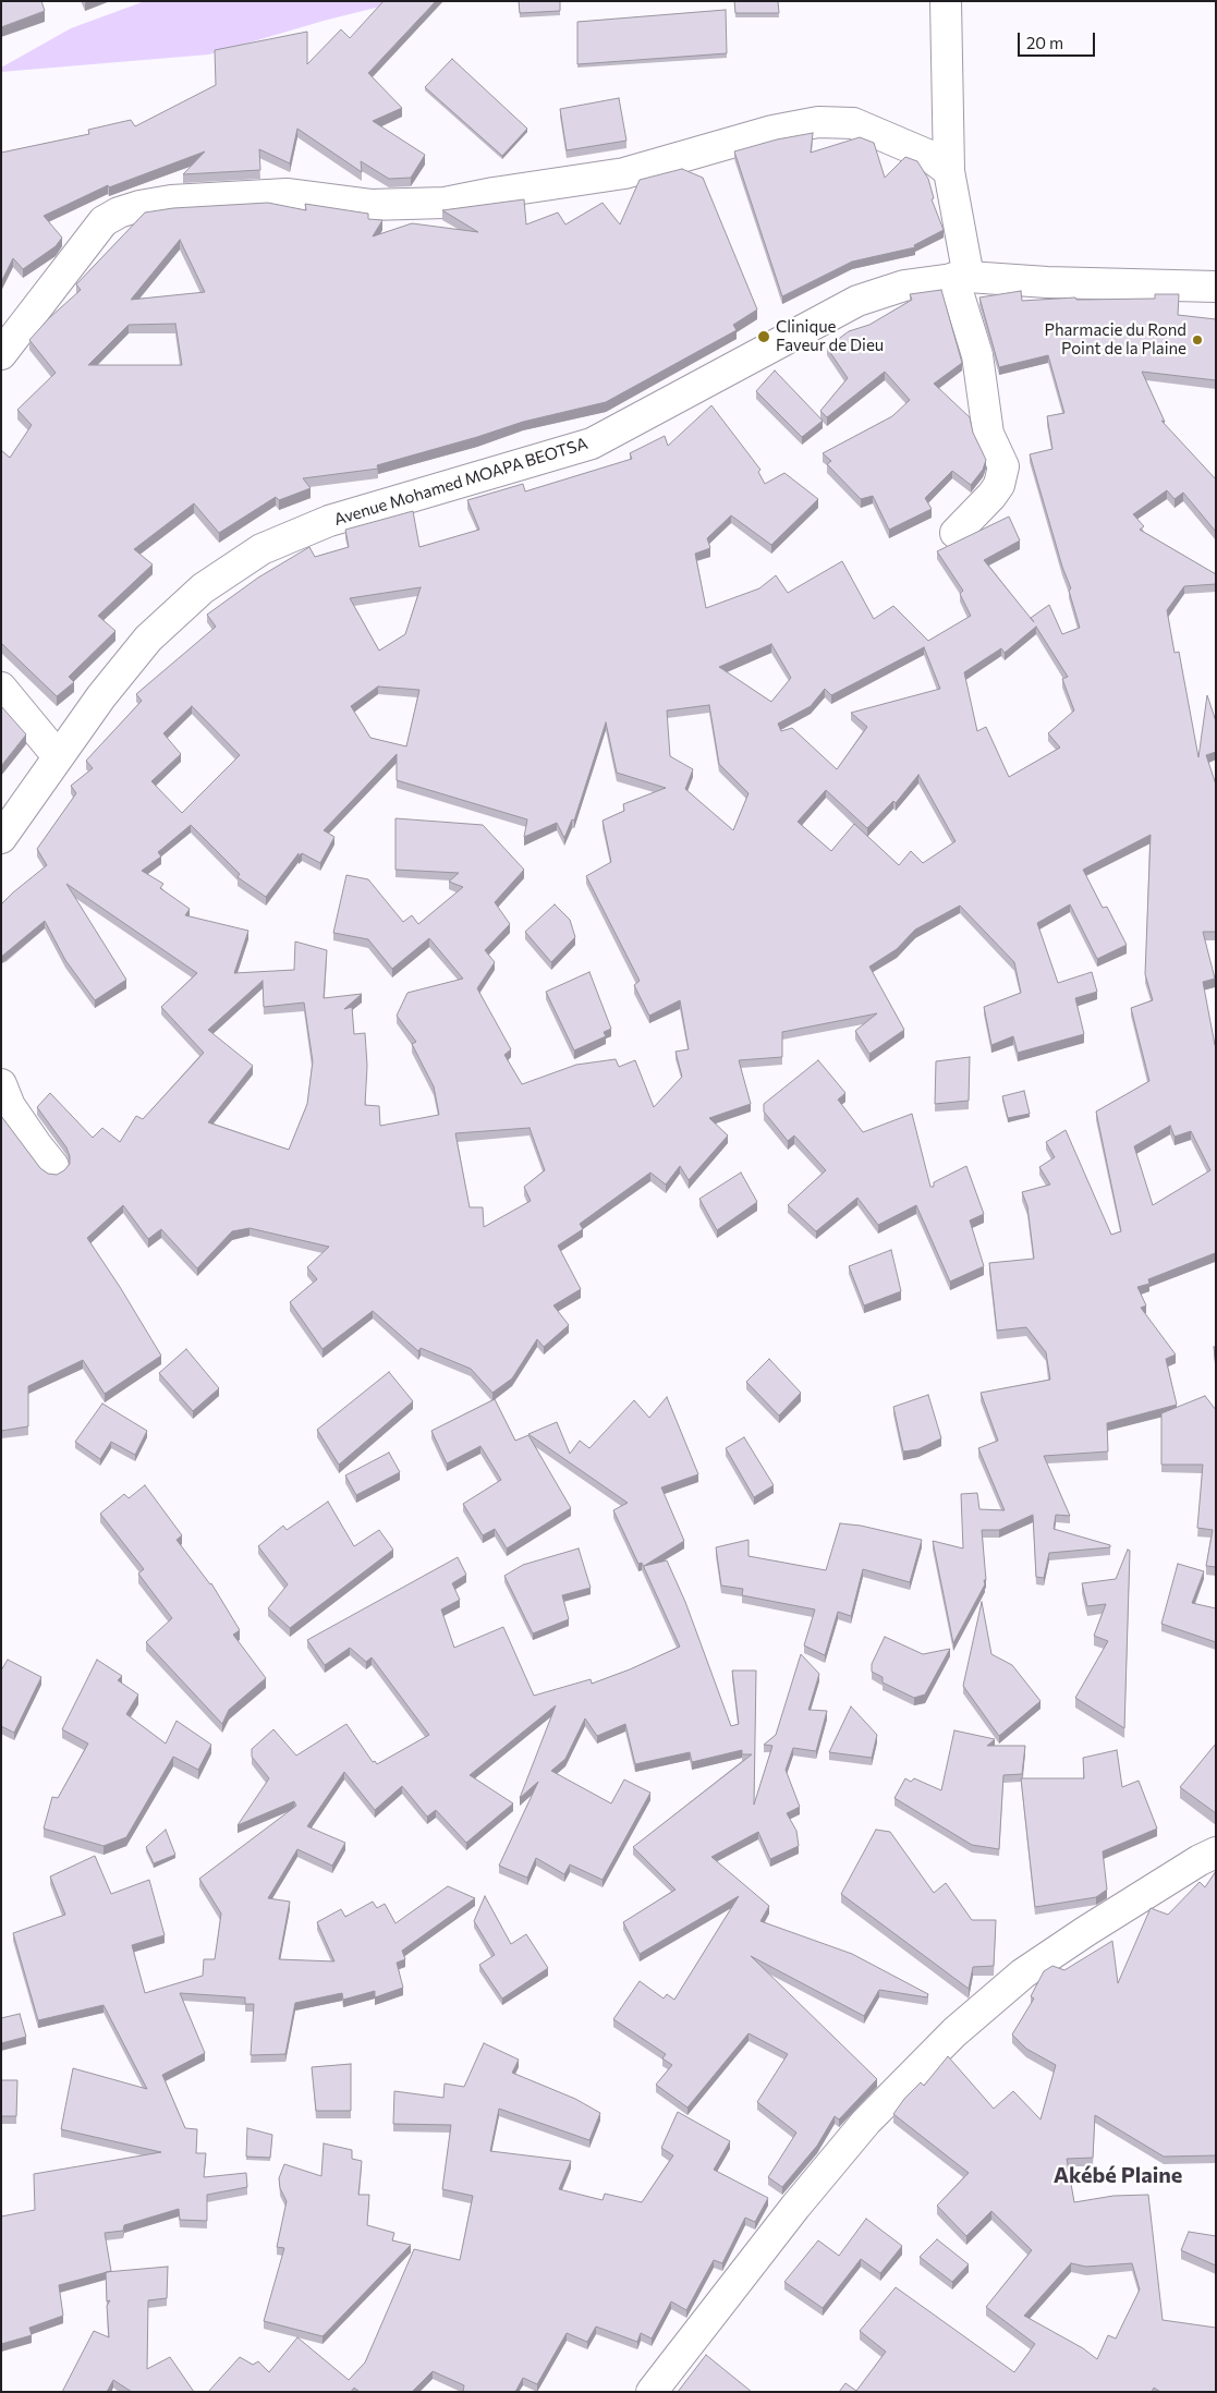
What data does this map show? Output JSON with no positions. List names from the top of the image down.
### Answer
{
  "streets": {
    "street": ["Avenue Mohamed MOAPA BEOTSA"]
  },
  "districts": ["Akébé Plaine"],
  "places": ["Clinique Faveur de Dieu", "Pharmacie du Rond Point de la Plaine"],
  "scale_bar": "20 m"
}
